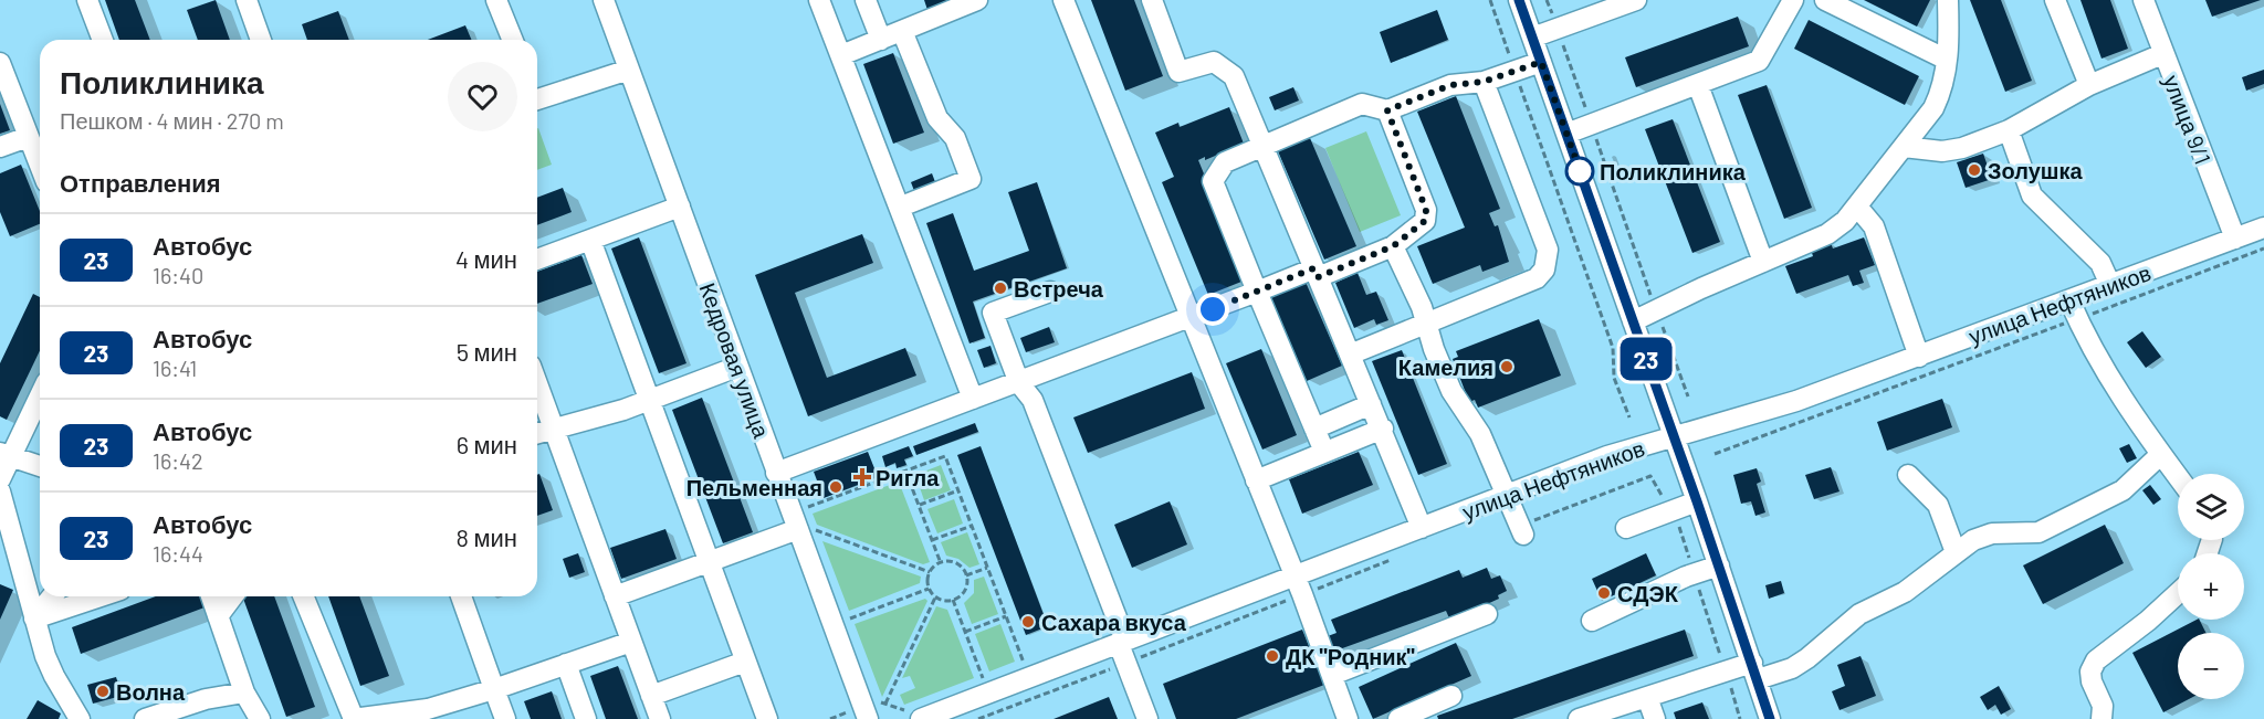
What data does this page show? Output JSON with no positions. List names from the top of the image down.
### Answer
{
  "streets": {
    "street": ["улица 9/1", "улица Нефтяников", "Кедровая улица"]
  },
  "crossings": [
    ["улица 9/1", "улица Нефтяников"]
  ],
  "places": {
    "other": [
      "Золушка",
      "Поликлиника",
      "Встреча",
      "Камелия",
      "Пельменная",
      "СДЭК",
      "Сахара вкуса",
      "ДК \"Родник\"",
      "Волна"
    ],
    "health": ["Ригла"]
  },
  "lines": ["bus line 23"],
  "page": {
    "on_map": "23",
    "heading": [
      ["Поликлиника", "Пешком · 4 мин · 270 m"],
      "Отправления"
    ],
    "list": [
      {
        "mark": "23",
        "name": "Автобус",
        "note": "16:40",
        "value": "4 мин"
      },
      {
        "mark": "23",
        "name": "Автобус",
        "note": "16:41",
        "value": "5 мин"
      },
      {
        "mark": "23",
        "name": "Автобус",
        "note": "16:42",
        "value": "6 мин"
      },
      {
        "mark": "23",
        "name": "Автобус",
        "note": "16:44",
        "value": "8 мин"
      }
    ],
    "map_buttons": ["+", "−"]
  }
}
